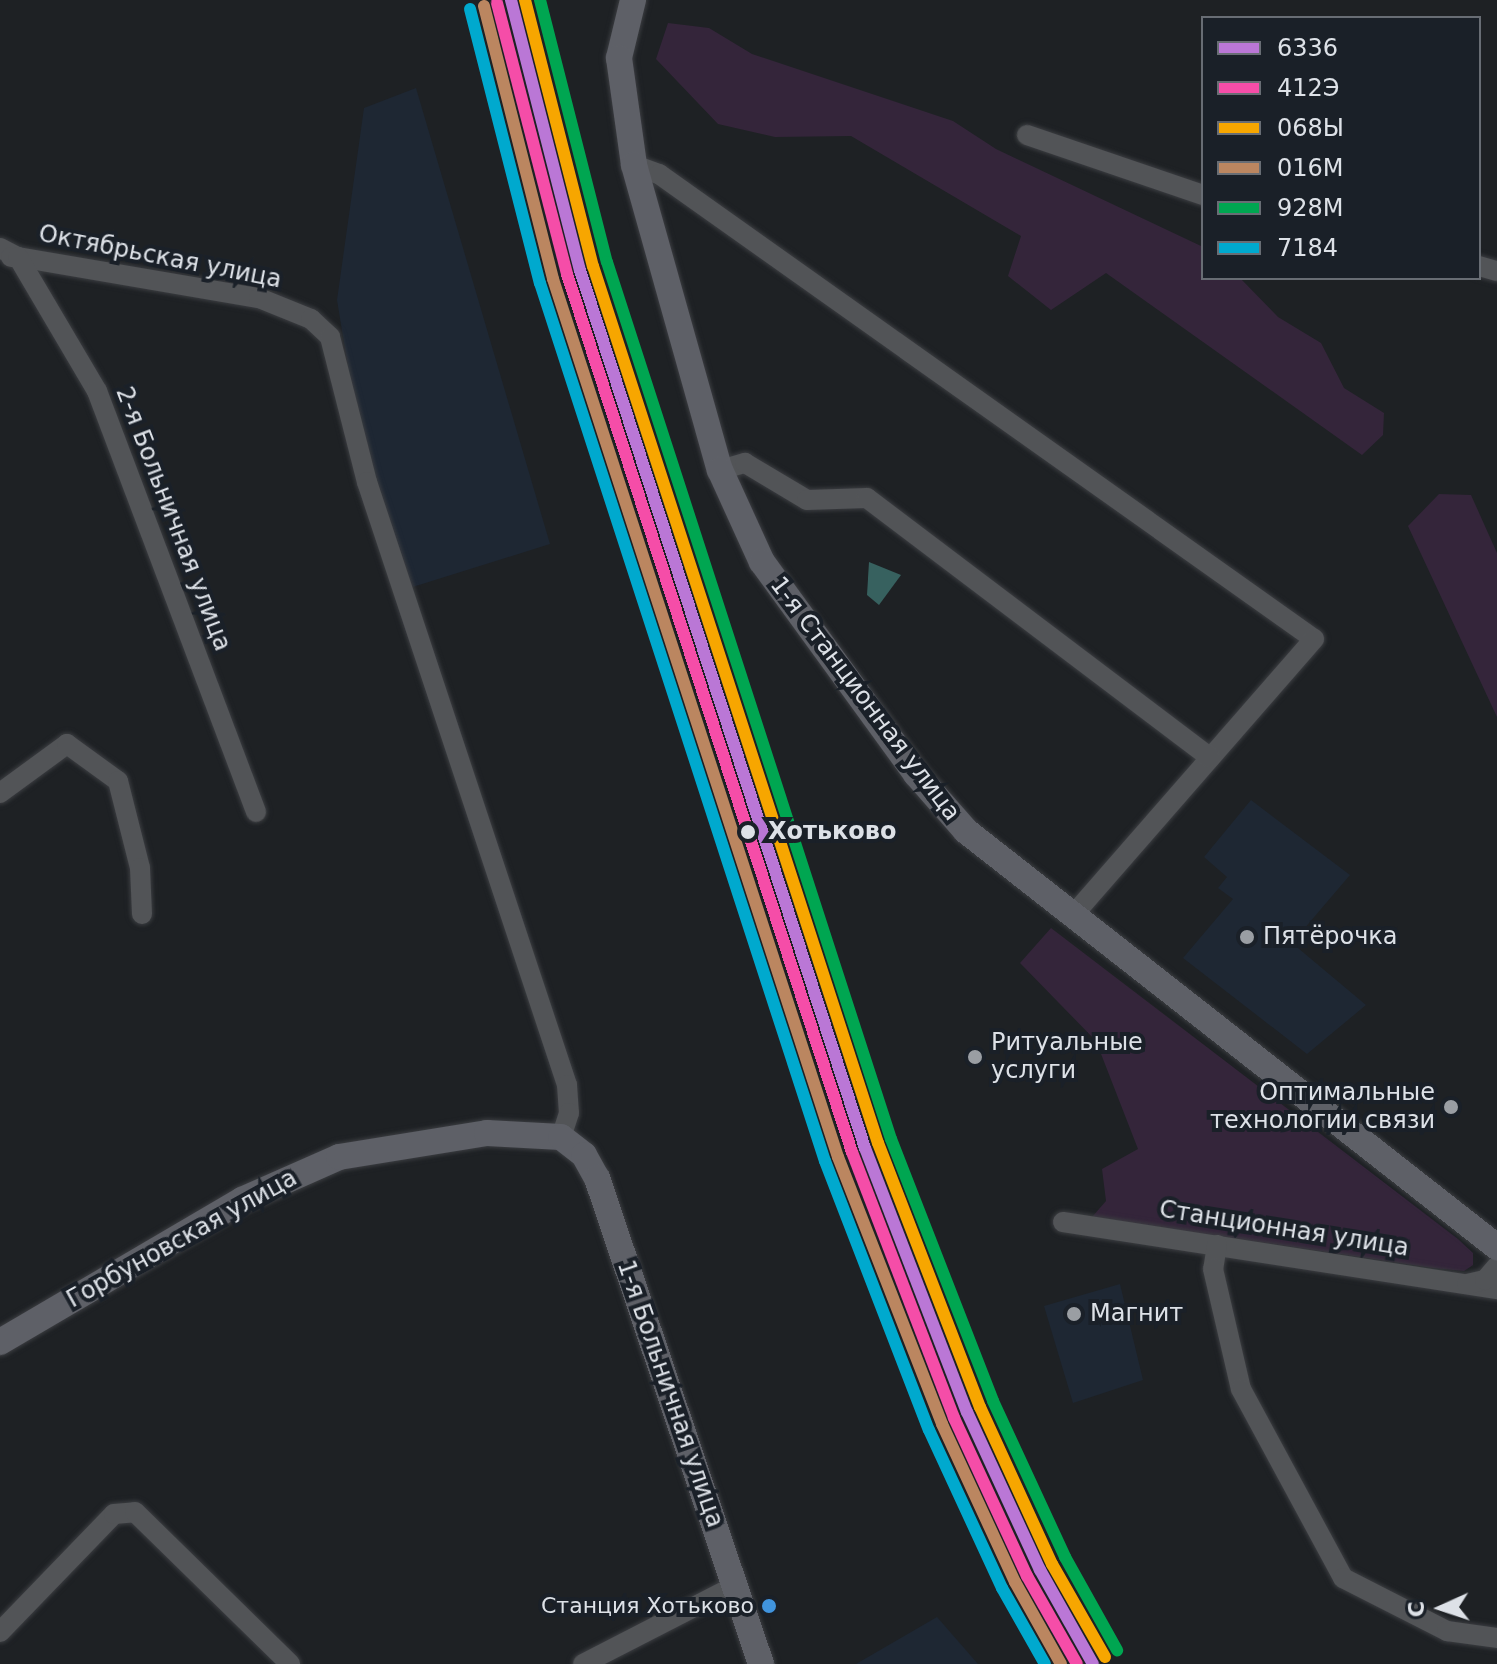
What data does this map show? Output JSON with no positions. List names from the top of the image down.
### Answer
{
  "streets": {
    "main road": ["1-я Станционная улица", "Горбуновская улица", "1-я Больничная улица"],
    "street": ["Октябрьская улица", "2-я Больничная улица", "Станционная улица"]
  },
  "crossings": [
    ["Октябрьская улица", "2-я Больничная улица"],
    ["Октябрьская улица", "Горбуновская улица"],
    ["Октябрьская улица", "1-я Больничная улица"],
    ["Горбуновская улица", "1-я Больничная улица"]
  ],
  "places": [
    "Хотьково",
    "Пятёрочка",
    "Ритуальные услуги",
    "Оптимальные технологии связи",
    "Магнит",
    "Станция Хотьково"
  ],
  "lines": [
    "transit line 6336",
    "transit line 068Ы",
    "transit line 928М",
    "transit line 412Э",
    "transit line 016М",
    "transit line 7184"
  ],
  "legend": [
    "6336",
    "412Э",
    "068Ы",
    "016М",
    "928М",
    "7184"
  ],
  "north": "left"
}
